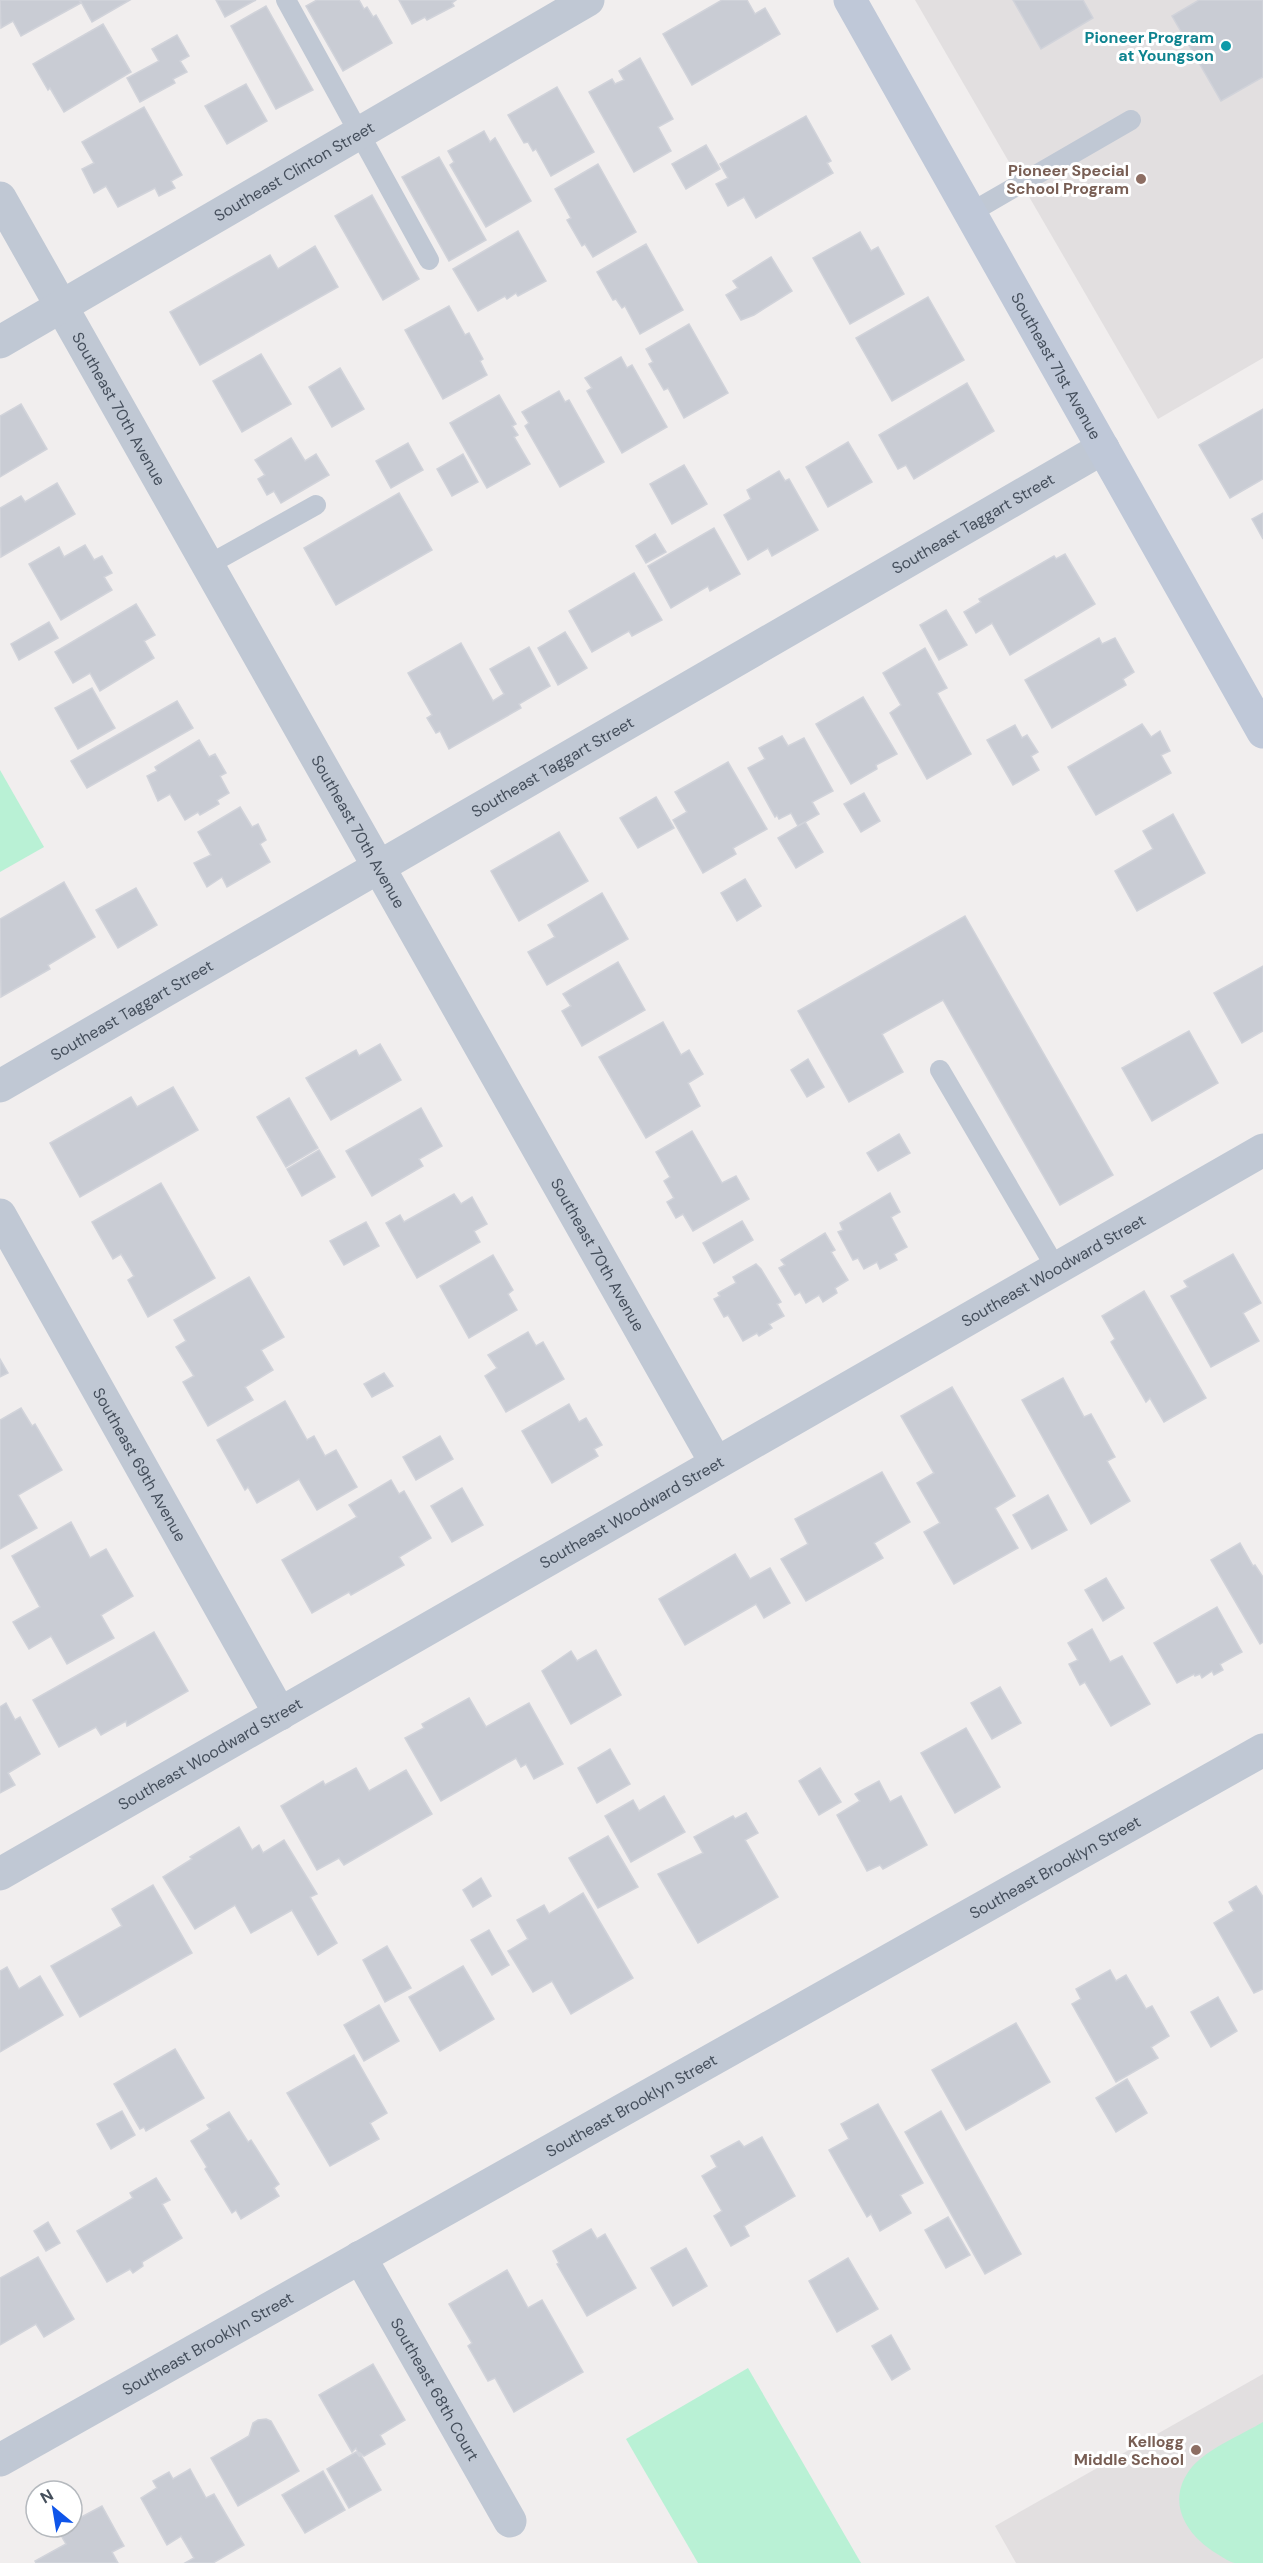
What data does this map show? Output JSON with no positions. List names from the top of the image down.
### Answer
{
  "streets": {
    "street": [
      "Southeast Clinton Street",
      "Southeast 71st Avenue",
      "Southeast 70th Avenue",
      "Southeast Taggart Street",
      "Southeast Woodward Street",
      "Southeast 69th Avenue",
      "Southeast Brooklyn Street",
      "Southeast 68th Court"
    ]
  },
  "crossings": [
    ["Southeast Clinton Street", "Southeast 70th Avenue"],
    ["Southeast 71st Avenue", "Southeast Taggart Street"],
    ["Southeast 70th Avenue", "Southeast Taggart Street"],
    ["Southeast 70th Avenue", "Southeast Woodward Street"],
    ["Southeast Woodward Street", "Southeast 69th Avenue"],
    ["Southeast Brooklyn Street", "Southeast 68th Court"]
  ],
  "places": ["Pioneer Program at Youngson", "Pioneer Special School Program", "Kellogg Middle School"],
  "north": "top left"
}
